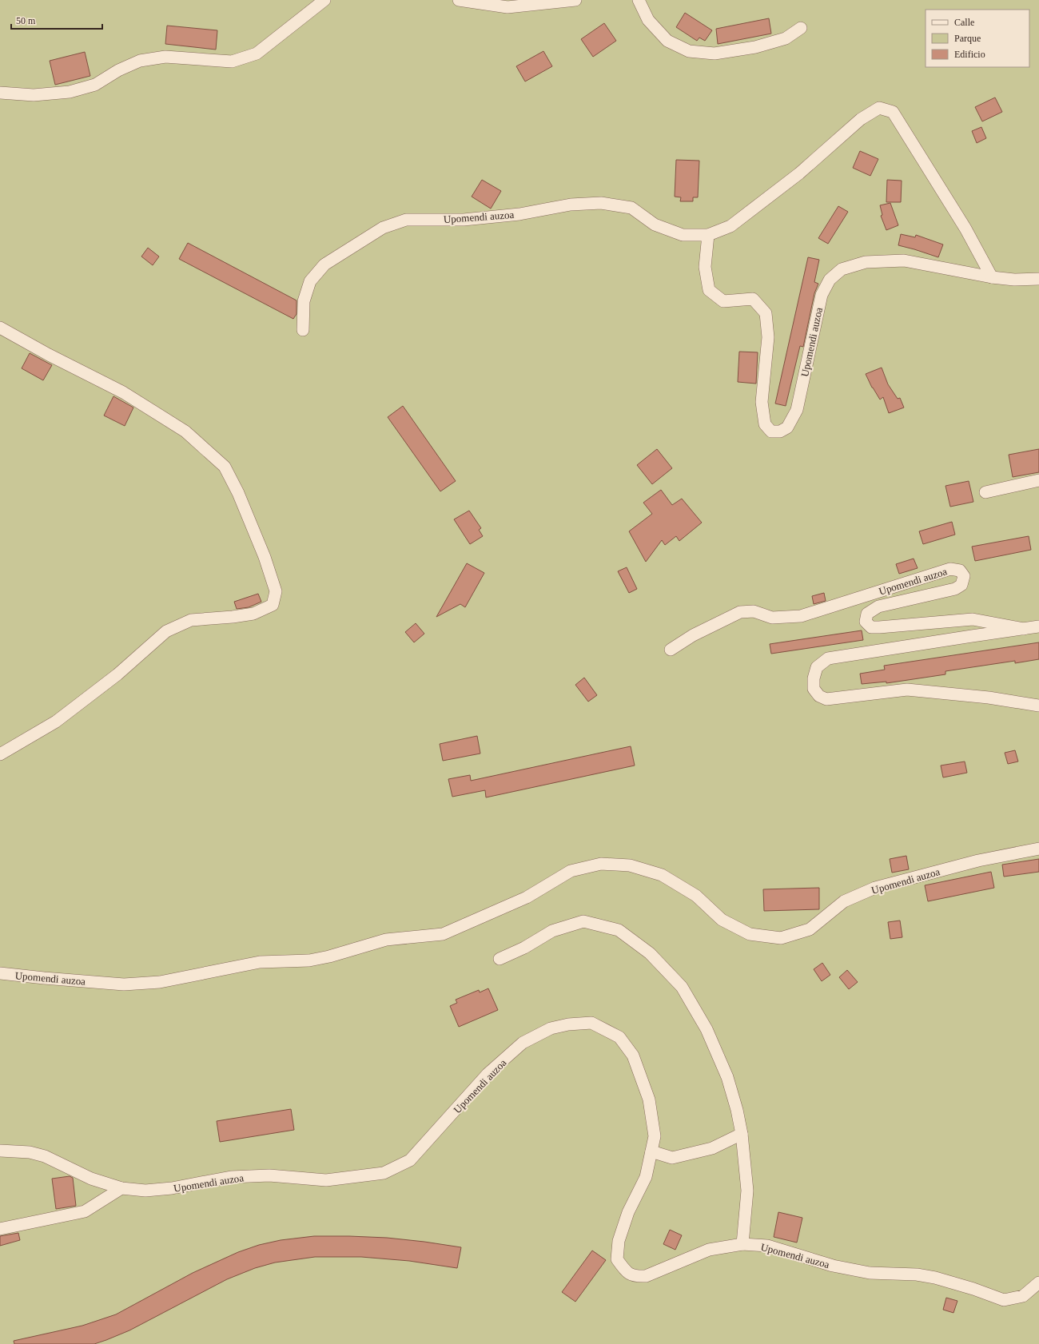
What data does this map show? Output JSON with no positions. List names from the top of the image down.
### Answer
{
  "streets": {
    "lane": ["Upomendi auzoa"]
  },
  "legend": ["Calle", "Parque", "Edificio"],
  "scale_bar": "50 m"
}
